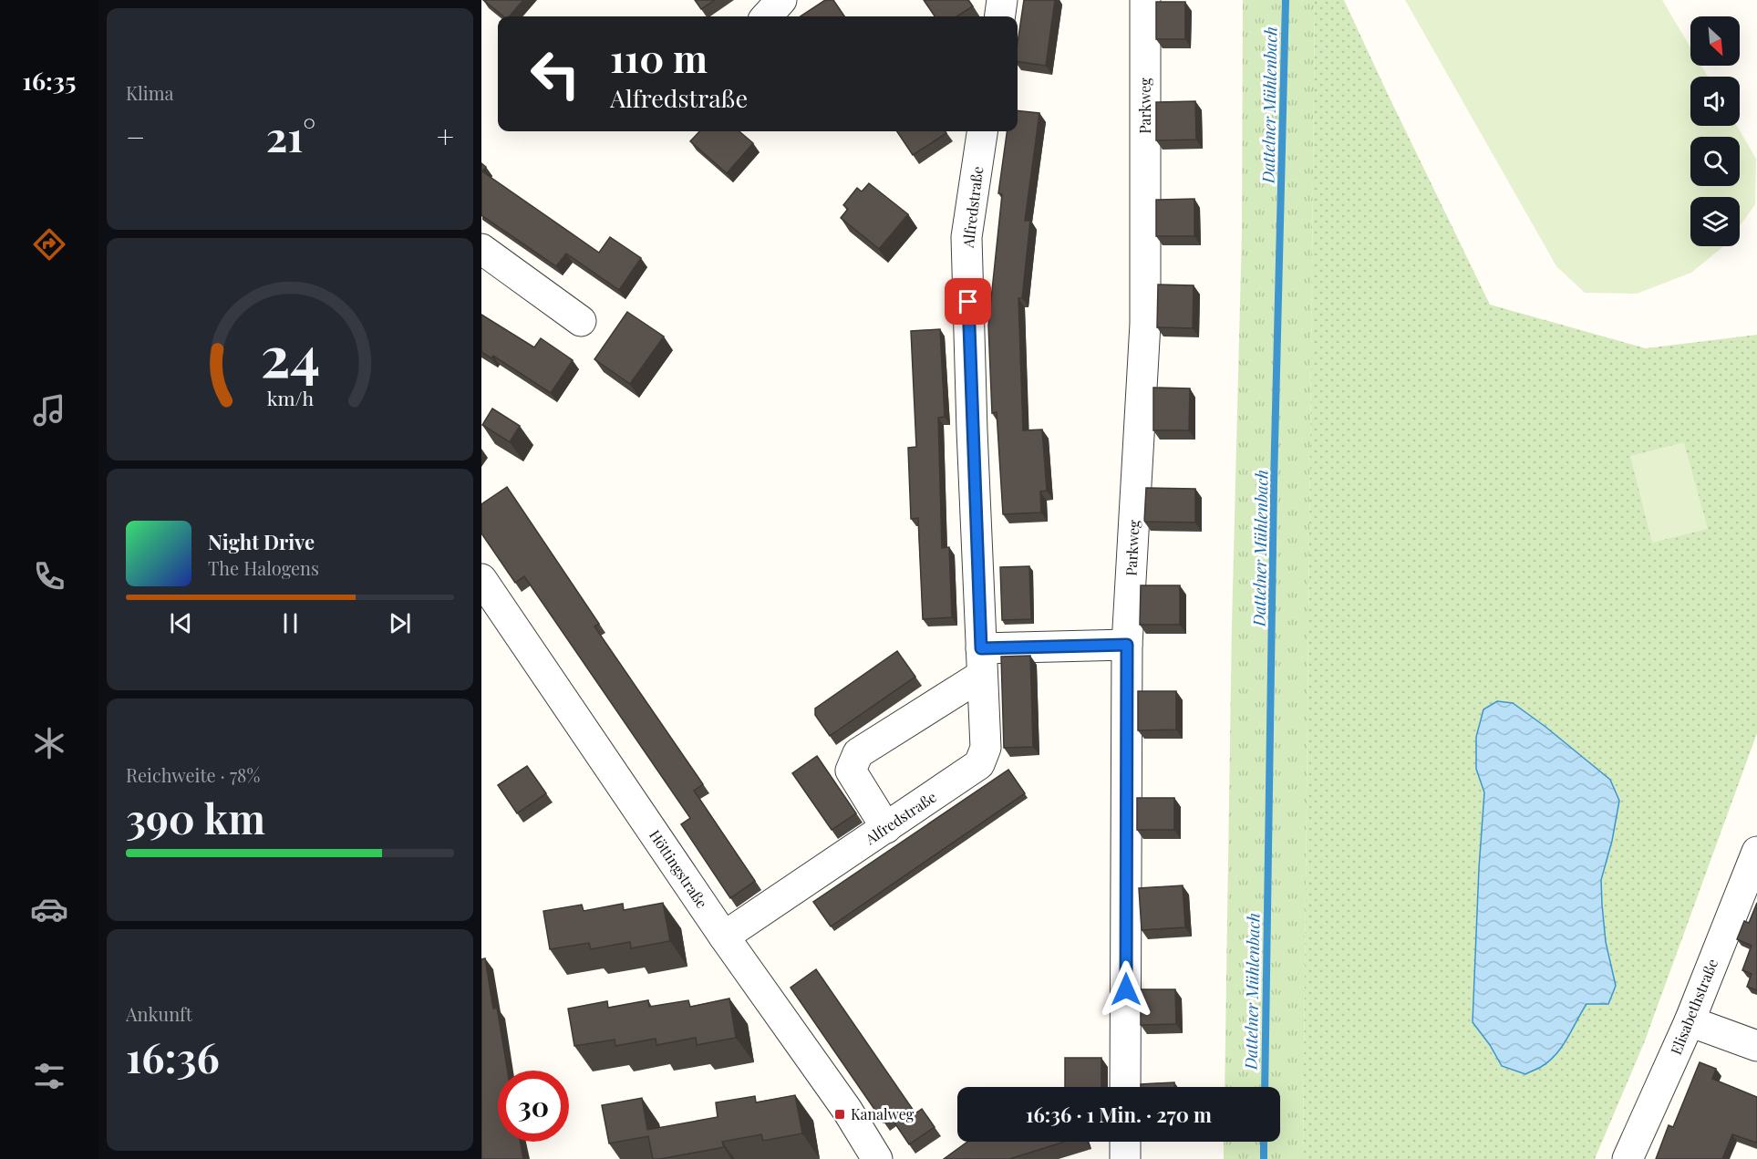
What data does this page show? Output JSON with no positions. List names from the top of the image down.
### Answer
{
  "streets": {
    "street": [
      "Parkweg",
      "Alfredstraße",
      "Höttingstraße",
      "Elisabethstraße"
    ]
  },
  "crossings": [
    ["Alfredstraße", "Höttingstraße"]
  ],
  "water": ["Dattelner Mühlenbach"],
  "places": {
    "transit": ["Kanalweg"]
  },
  "north": "bottom right",
  "page": {
    "tabs": "16:35",
    "tile": [
      "Klima",
      ["Reichweite · 78%", "390 km"],
      ["Ankunft", "16:36"]
    ],
    "turn": ["110 m", "Alfredstraße"],
    "heat": ["−", "21°", "+"],
    "song": ["Night Drive", "The Halogens"],
    "limit": "30",
    "trip": "16:36 · 1 Min. · 270 m",
    "gauge": ["24", "km/h"]
  }
}
